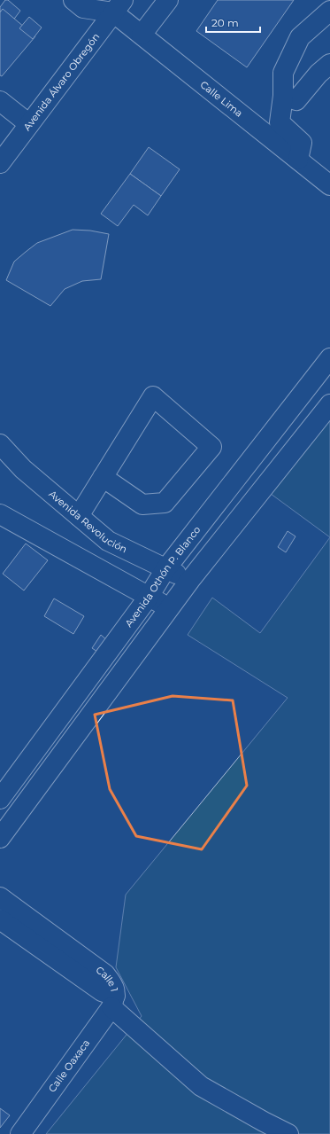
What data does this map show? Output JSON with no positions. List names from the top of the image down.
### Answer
{
  "streets": {
    "street": [
      "Avenida Álvaro Obregón",
      "Calle Lima",
      "Avenida Revolución",
      "Avenida Othón P. Blanco",
      "Calle 1",
      "Calle Oaxaca"
    ]
  },
  "crossings": [
    ["Avenida Álvaro Obregón", "Calle Lima"],
    ["Avenida Revolución", "Avenida Othón P. Blanco"],
    ["Calle 1", "Calle Oaxaca"]
  ],
  "scale_bar": "20 m"
}
